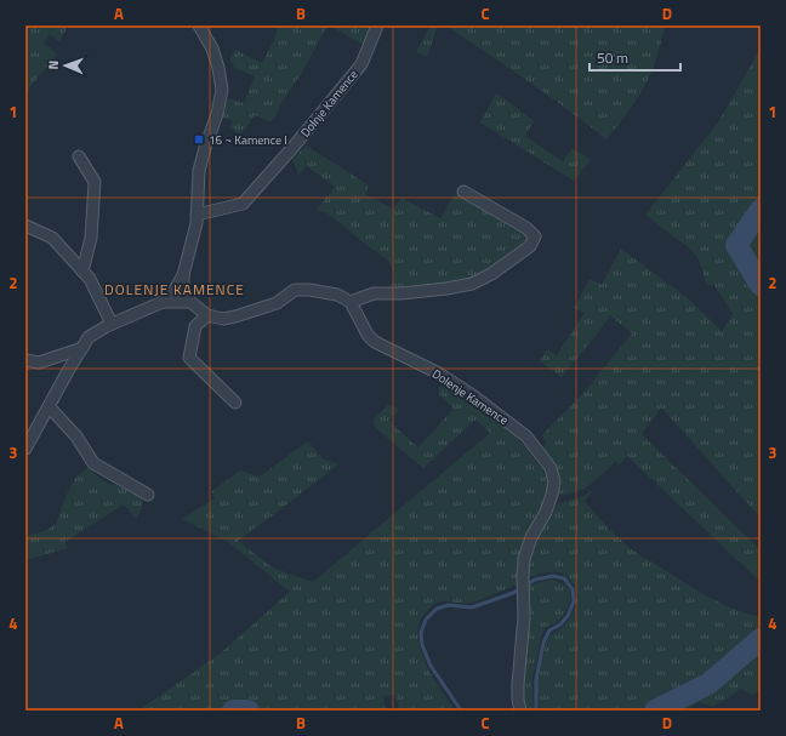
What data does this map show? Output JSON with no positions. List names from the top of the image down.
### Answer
{
  "streets": {
    "street": ["Dolnje Kamence", "Dolenje Kamence"]
  },
  "districts": ["DOLENJE KAMENCE"],
  "places": {
    "transit": ["16 ~ Kamence I"]
  },
  "scale_bar": "50 m",
  "north": "left",
  "grid": {
    "columns": [
      "A",
      "B",
      "C",
      "D"
    ],
    "rows": [
      "1",
      "2",
      "3",
      "4"
    ]
  }
}
